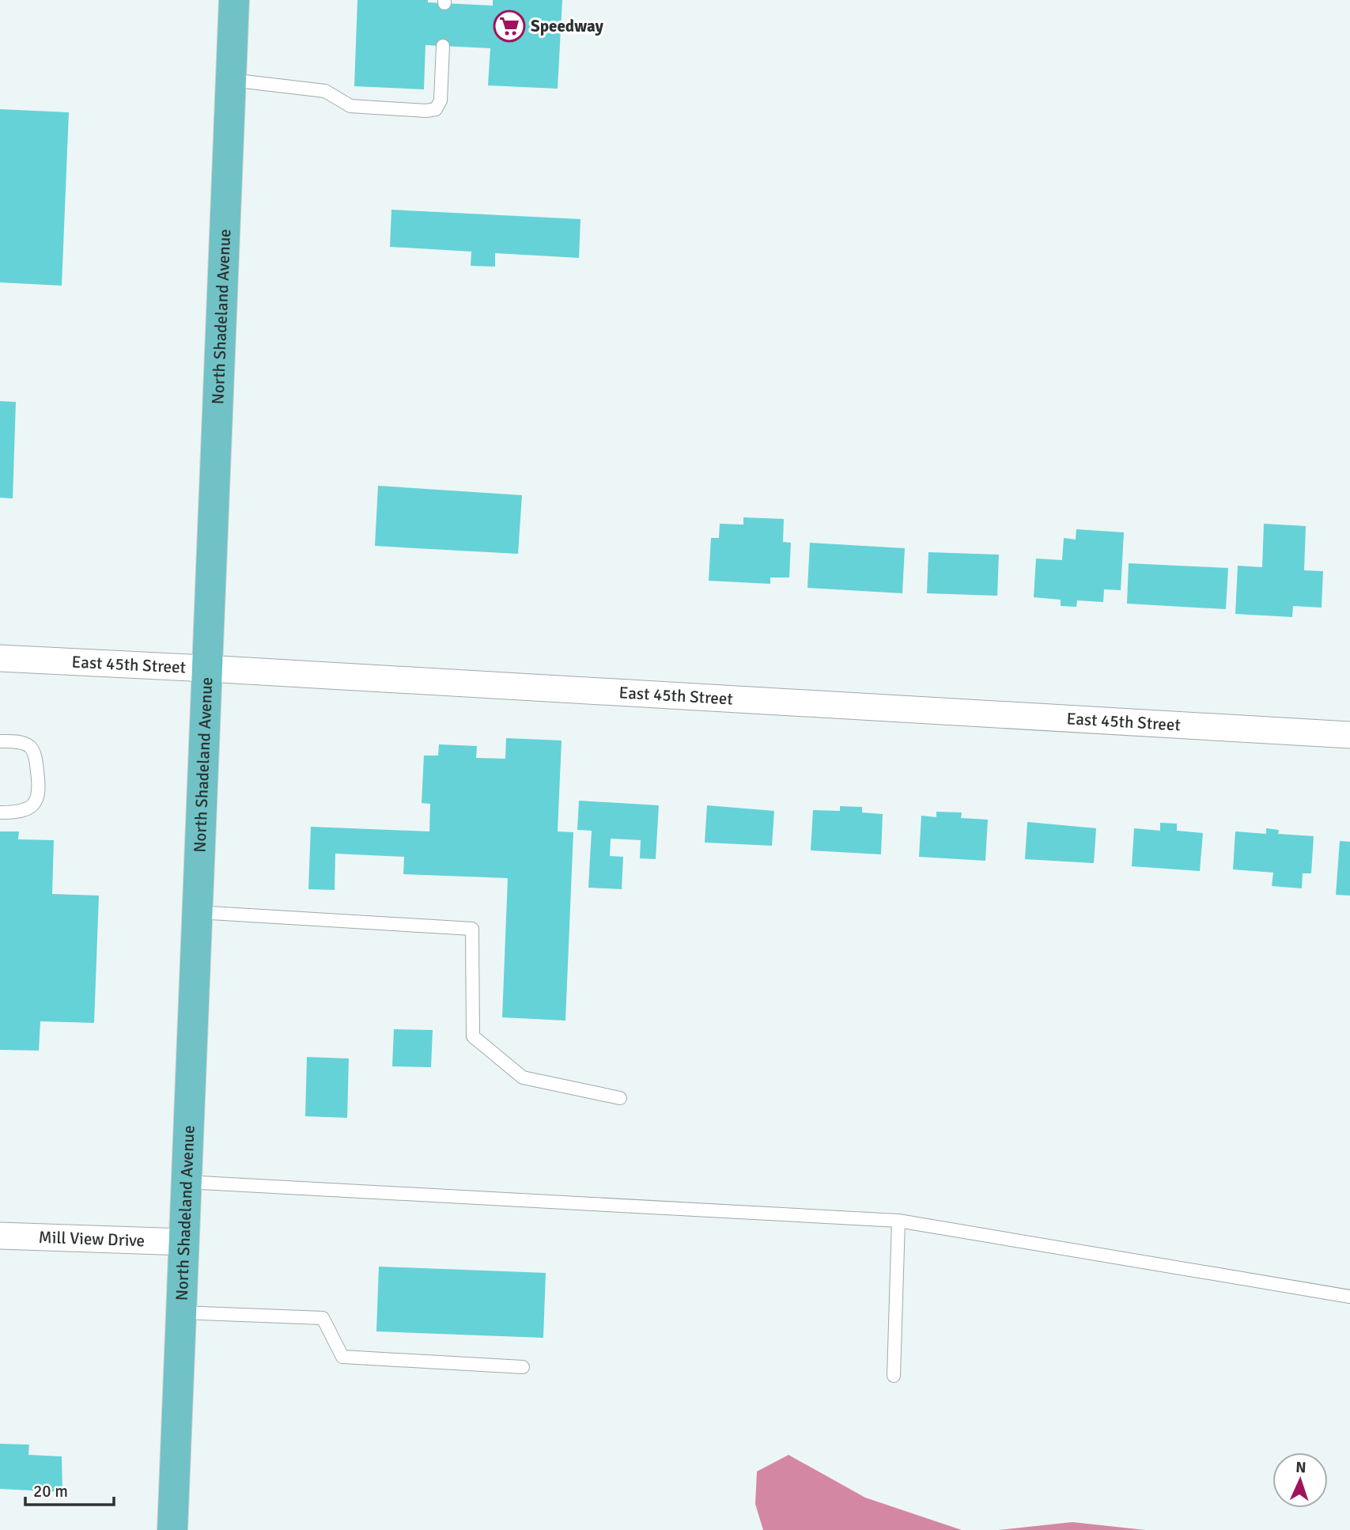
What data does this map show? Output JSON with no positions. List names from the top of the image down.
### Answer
{
  "streets": {
    "main road": ["North Shadeland Avenue"],
    "street": ["East 45th Street", "Mill View Drive"]
  },
  "crossings": [
    ["North Shadeland Avenue", "East 45th Street"],
    ["North Shadeland Avenue", "Mill View Drive"]
  ],
  "places": {
    "supermarket": ["Speedway"]
  },
  "scale_bar": "20 m",
  "north": "top"
}
